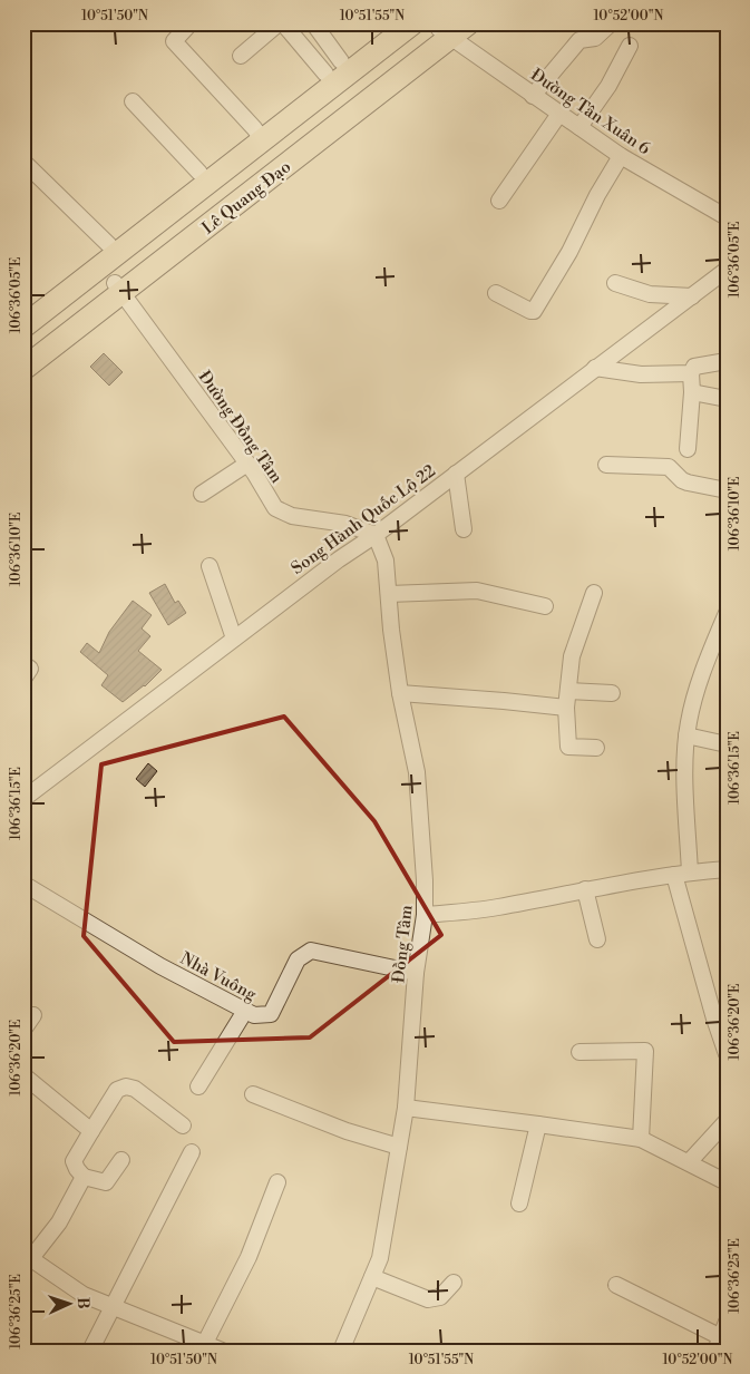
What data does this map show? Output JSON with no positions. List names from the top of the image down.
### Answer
{
  "streets": {
    "highway": ["Lê Quang Đạo"],
    "street": [
      "Đường Tân Xuân 6",
      "Đường Đồng Tâm",
      "Song Hành Quốc Lộ 22",
      "Đồng Tâm",
      "Nhà Vuông"
    ]
  },
  "crossings": [
    ["Đường Tân Xuân 6", "Lê Quang Đạo"],
    ["Lê Quang Đạo", "Đường Đồng Tâm"],
    ["Đường Đồng Tâm", "Song Hành Quốc Lộ 22"],
    ["Đường Đồng Tâm", "Đồng Tâm"],
    ["Song Hành Quốc Lộ 22", "Đồng Tâm"],
    ["Đồng Tâm", "Nhà Vuông"]
  ],
  "north": "right",
  "coordinates": [
    "10°51'50\"N",
    "10°51'55\"N",
    "10°52'00\"N",
    "106°36'05\"E",
    "106°36'10\"E",
    "106°36'15\"E",
    "106°36'20\"E",
    "106°36'25\"E"
  ]
}
